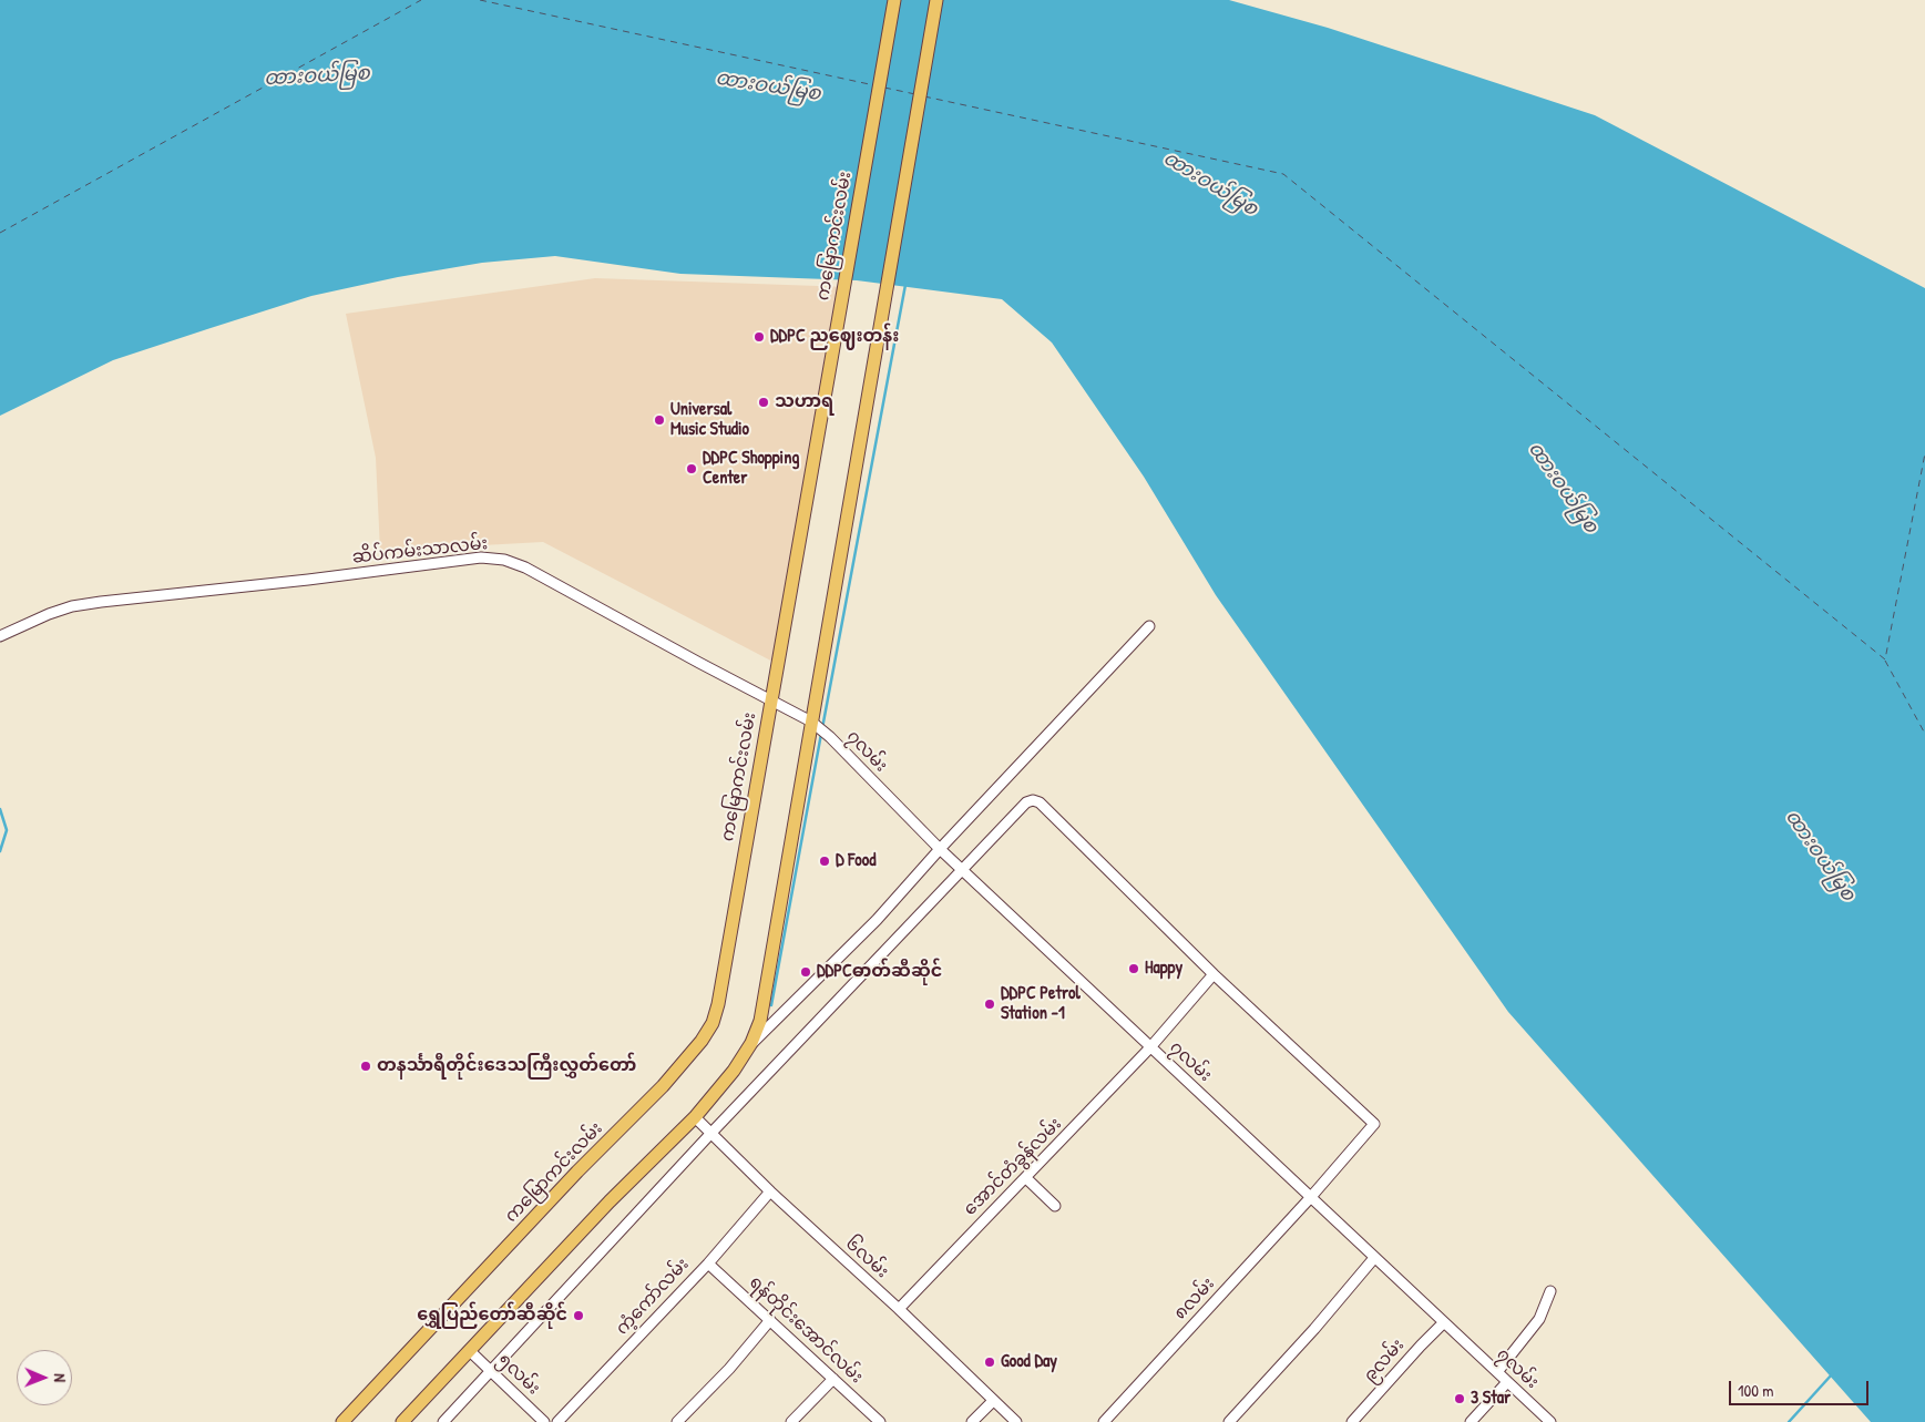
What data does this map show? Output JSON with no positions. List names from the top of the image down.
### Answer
{
  "streets": {
    "main road": ["ကမြောကင်းလမ်း"],
    "street": [
      "ဆိပ်ကမ်းသာလမ်း",
      "၇လမ်း",
      "အောင်တံခွန်လမ်း",
      "၆လမ်း",
      "ကံ့ကော်လမ်း",
      "၈လမ်း",
      "ရန်တိုင်းအောင်လမ်း",
      "၉လမ်း",
      "၅လမ်း"
    ]
  },
  "crossings": [
    ["ကမြောကင်းလမ်း", "ဆိပ်ကမ်းသာလမ်း"],
    ["ဆိပ်ကမ်းသာလမ်း", "၇လမ်း"],
    ["၇လမ်း", "အောင်တံခွန်လမ်း"],
    ["၇လမ်း", "၈လမ်း"],
    ["၇လမ်း", "၉လမ်း"],
    ["အောင်တံခွန်လမ်း", "၆လမ်း"],
    ["အောင်တံခွန်လမ်း", "၈လမ်း"],
    ["၆လမ်း", "ကံ့ကော်လမ်း"],
    ["ကံ့ကော်လမ်း", "ရန်တိုင်းအောင်လမ်း"]
  ],
  "water": ["ထားဝယ်မြစ"],
  "places": [
    "DDPC ညဈေးတန်း",
    "သဟာရ",
    "Universal Music Studio",
    "DDPC Shopping Center",
    "D Food",
    "Happy",
    "DDPCဓာတ်ဆီဆိုင်",
    "DDPC Petrol Station -1",
    "တနင်္သာရီတိုင်းဒေသကြီးလွှတ်တော်",
    "ရွှေပြည်တော်ဆီဆိုင်",
    "Good Day",
    "3 Star"
  ],
  "scale_bar": "100 m",
  "north": "right"
}
